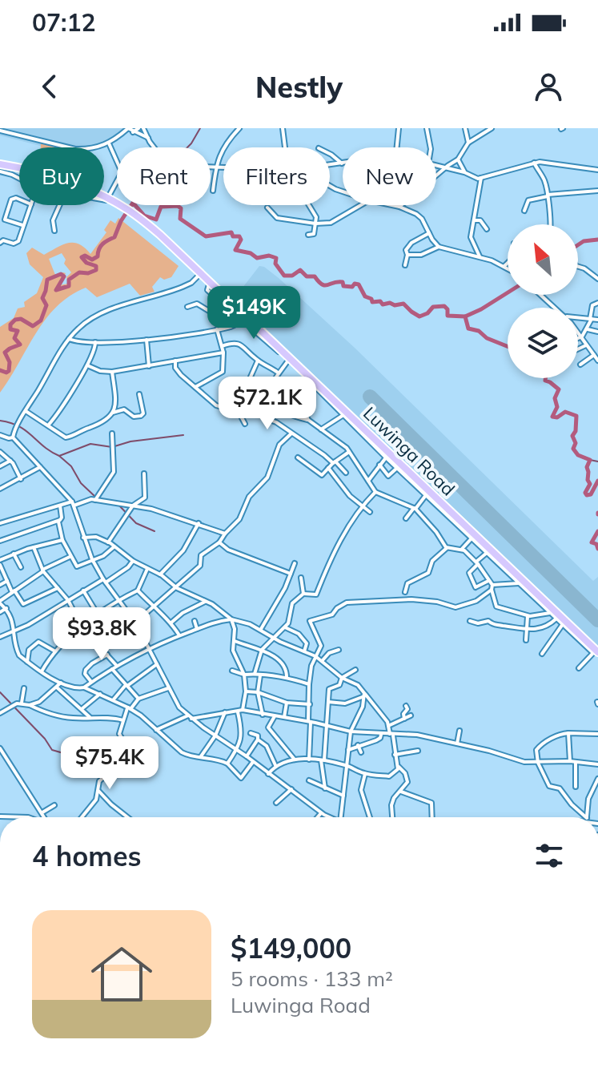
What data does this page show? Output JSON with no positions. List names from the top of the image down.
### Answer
{
  "streets": {
    "highway": ["Luwinga Road"]
  },
  "north": "top left",
  "page": {
    "status": "07:12",
    "header": "Nestly",
    "chip": [
      "Buy",
      "Rent",
      "Filters",
      "New"
    ],
    "price": [
      "$149K",
      "$72.1K",
      "$93.8K",
      "$75.4K"
    ],
    "heading": "4 homes",
    "list": [
      {
        "name": "$149,000",
        "note": "5 rooms · 133 m² · Luwinga Road"
      }
    ]
  }
}
